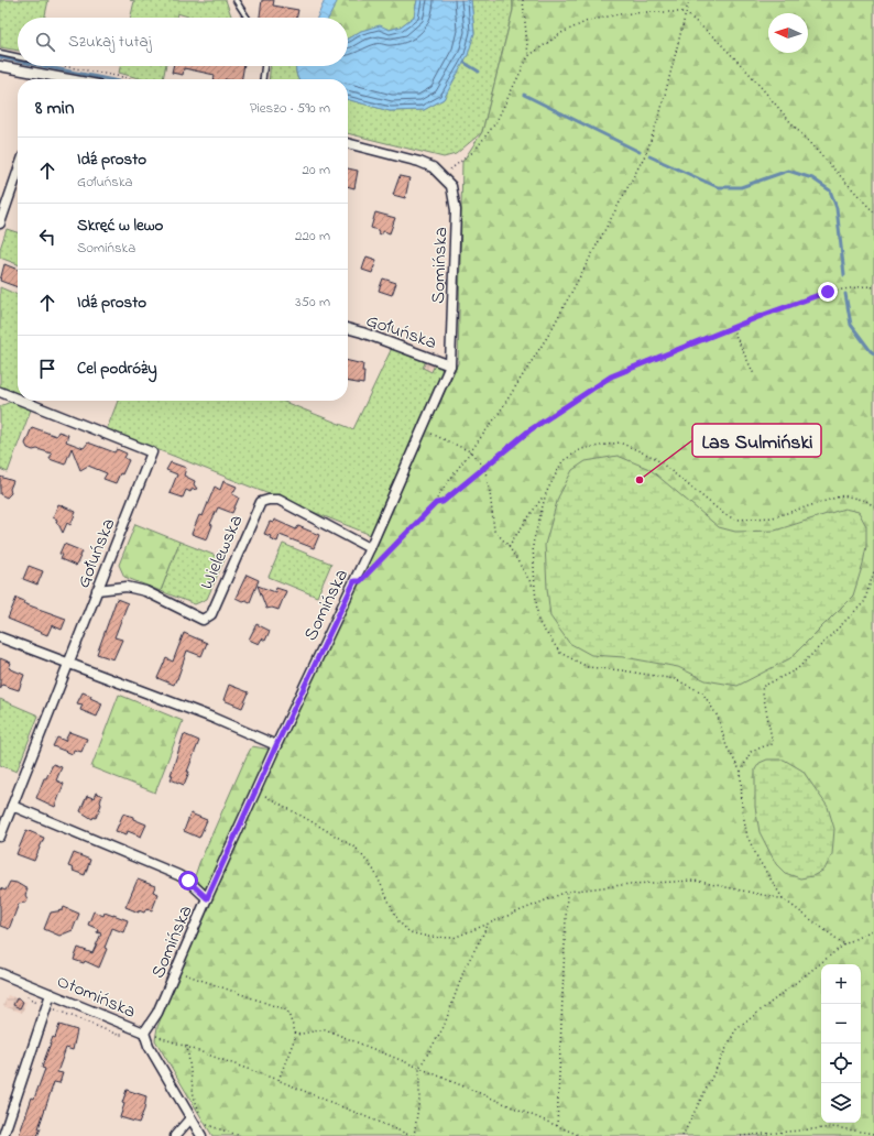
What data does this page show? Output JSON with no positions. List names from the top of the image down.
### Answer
{
  "streets": {
    "street": [
      "Somińska",
      "Gołuńska",
      "Wielewska",
      "Otomińska"
    ]
  },
  "crossings": [
    ["Somińska", "Gołuńska"],
    ["Somińska", "Wielewska"],
    ["Somińska", "Otomińska"],
    ["Gołuńska", "Wielewska"]
  ],
  "places": ["Las Sulmiński"],
  "north": "left",
  "page": {
    "search": "Szukaj tutaj",
    "heading": ["8 min", "Pieszo · 590 m"],
    "list": [
      ["Idź prosto", "Gołuńska", "20 m"],
      ["Skręć w lewo", "Somińska", "220 m"],
      ["Idź prosto", "350 m"],
      "Cel podróży"
    ],
    "map_buttons": ["+", "−"]
  }
}
